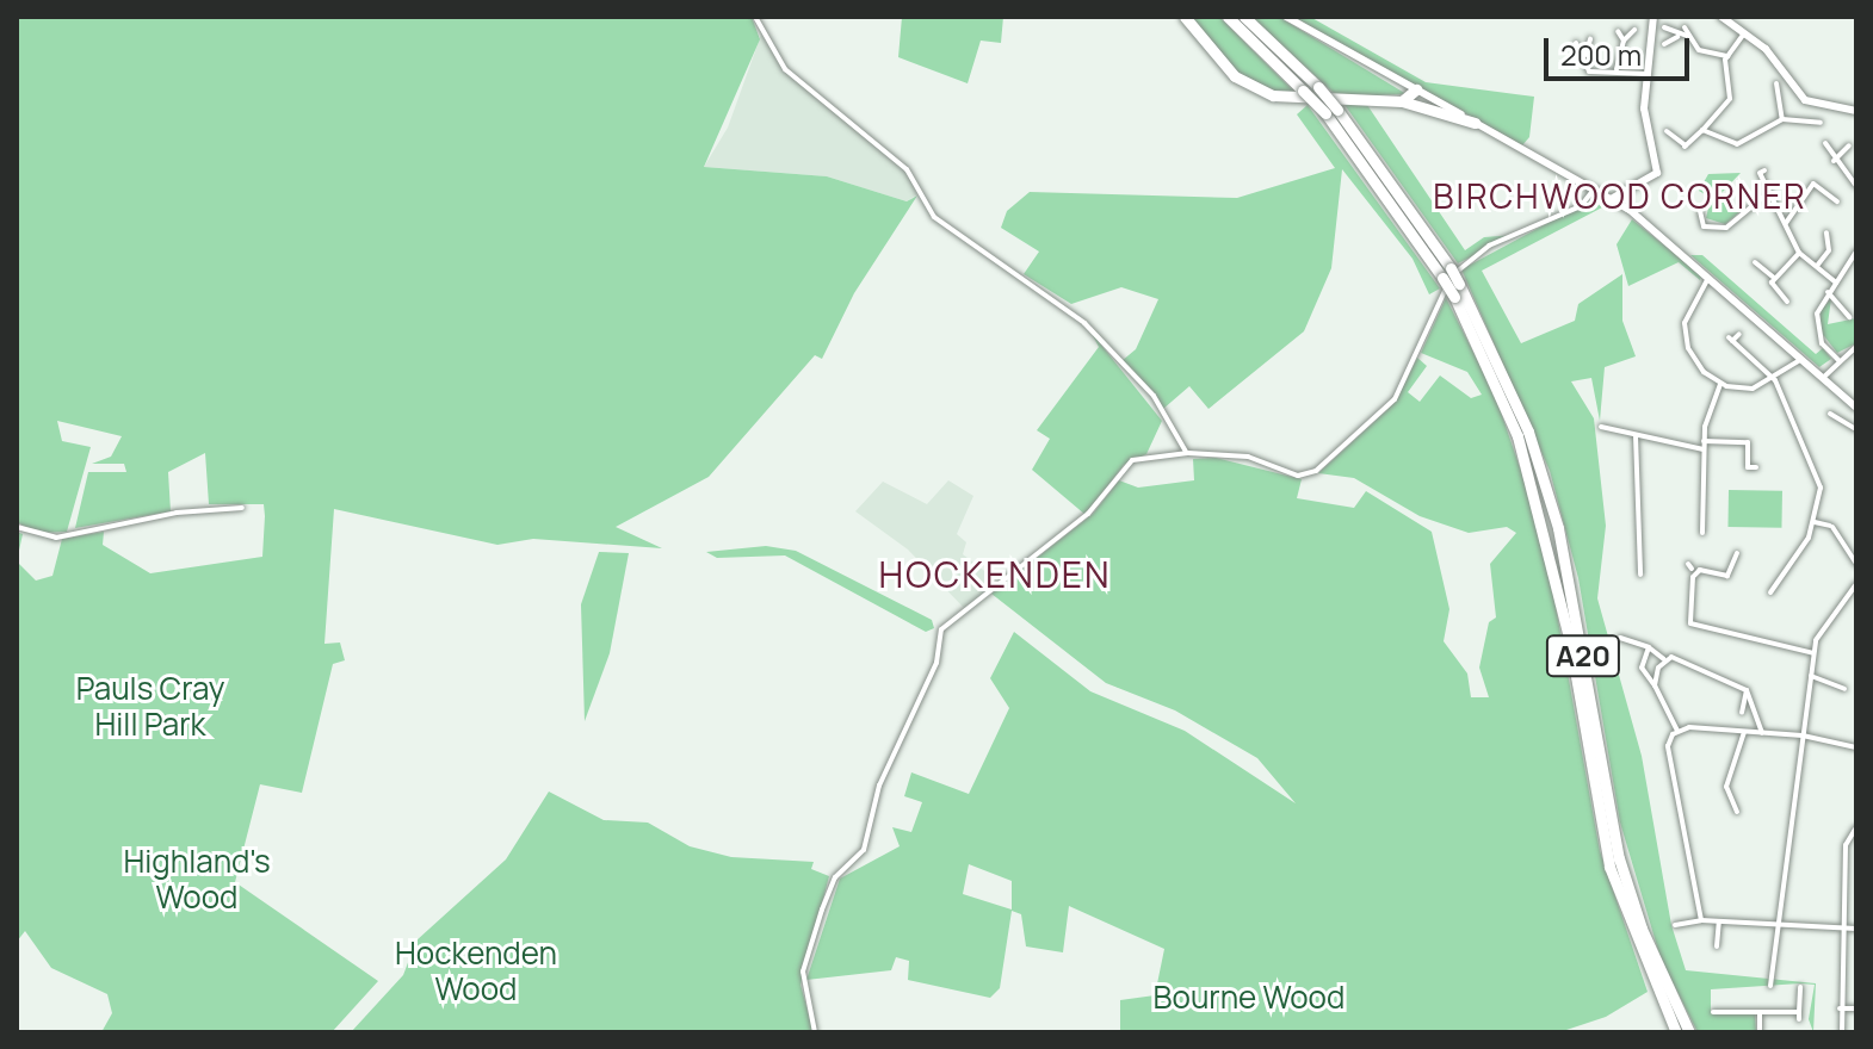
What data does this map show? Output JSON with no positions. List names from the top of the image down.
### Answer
{
  "streets": {
    "highway": ["A20"]
  },
  "districts": ["BIRCHWOOD CORNER", "HOCKENDEN"],
  "parks": [
    "Pauls Cray Hill Park",
    "Highland's Wood",
    "Hockenden Wood",
    "Bourne Wood"
  ],
  "scale_bar": "200 m"
}
